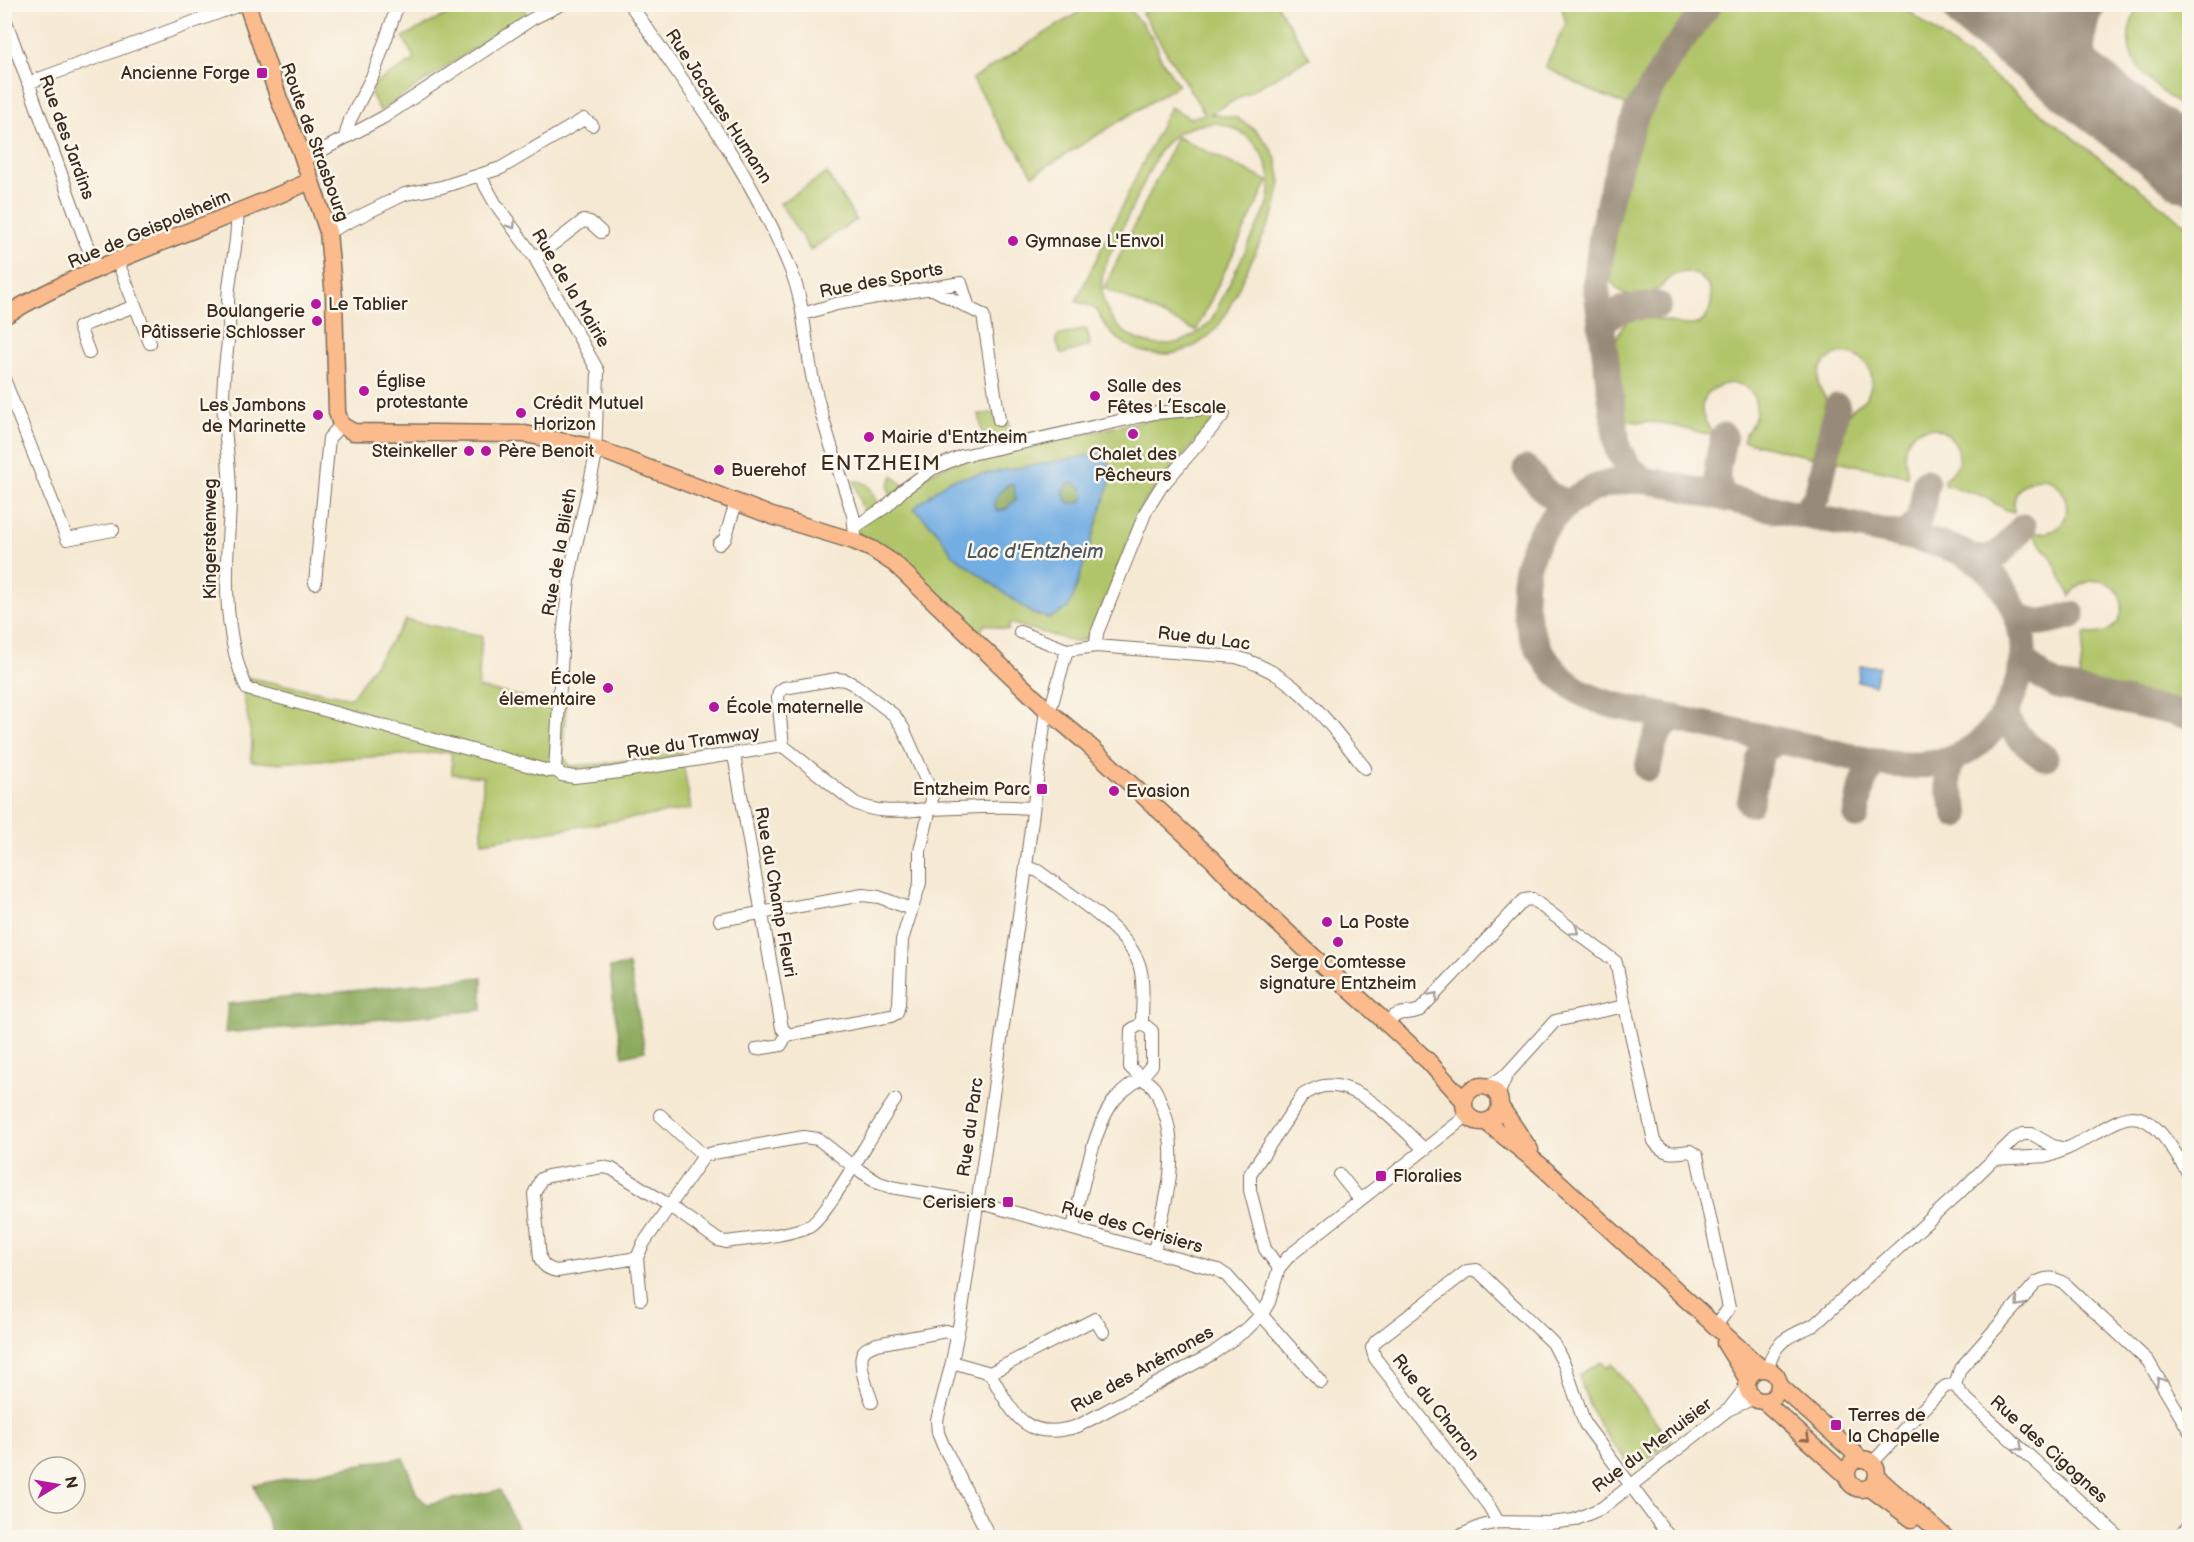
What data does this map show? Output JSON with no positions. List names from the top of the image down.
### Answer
{
  "streets": {
    "main road": ["Route de Strasbourg", "Rue de Geispolsheim"],
    "street": [
      "Rue Jacques Humann",
      "Rue des Jardins",
      "Rue des Sports",
      "Rue de la Mairie",
      "Kingerstenweg",
      "Rue de la Blieth",
      "Rue du Lac",
      "Rue du Tramway",
      "Rue du Champ Fleuri",
      "Rue du Parc",
      "Rue des Cerisiers",
      "Rue des Anémones",
      "Rue du Charron",
      "Rue du Menuisier",
      "Rue des Cigognes"
    ]
  },
  "crossings": [
    ["Rue Jacques Humann", "Rue des Sports"],
    ["Rue des Jardins", "Rue de Geispolsheim"],
    ["Route de Strasbourg", "Rue de Geispolsheim"],
    ["Rue de Geispolsheim", "Kingerstenweg"],
    ["Rue de la Mairie", "Rue de la Blieth"],
    ["Kingerstenweg", "Rue de la Blieth"],
    ["Kingerstenweg", "Rue du Tramway"],
    ["Rue de la Blieth", "Rue du Tramway"],
    ["Rue du Tramway", "Rue du Champ Fleuri"],
    ["Rue du Tramway", "Rue du Parc"],
    ["Rue du Parc", "Rue des Cerisiers"],
    ["Rue des Cerisiers", "Rue des Anémones"],
    ["Rue du Charron", "Rue du Menuisier"]
  ],
  "one_way": ["Rue des Cigognes"],
  "districts": ["ENTZHEIM"],
  "water": ["Lac d'Entzheim"],
  "places": {
    "transit": [
      "Ancienne Forge",
      "Entzheim Parc",
      "Floralies",
      "Cerisiers",
      "Terres de la Chapelle"
    ],
    "other": [
      "Gymnase L'Envol",
      "Le Tablier",
      "Boulangerie Pâtisserie Schlosser",
      "Église protestante",
      "Salle des Fêtes L’Escale",
      "Crédit Mutuel Horizon",
      "Les Jambons de Marinette",
      "Chalet des Pêcheurs",
      "Mairie d'Entzheim",
      "Steinkeller",
      "Père Benoit",
      "Buerehof",
      "École élementaire",
      "École maternelle",
      "Evasion",
      "La Poste",
      "Serge Comtesse signature Entzheim"
    ]
  },
  "north": "right"
}
